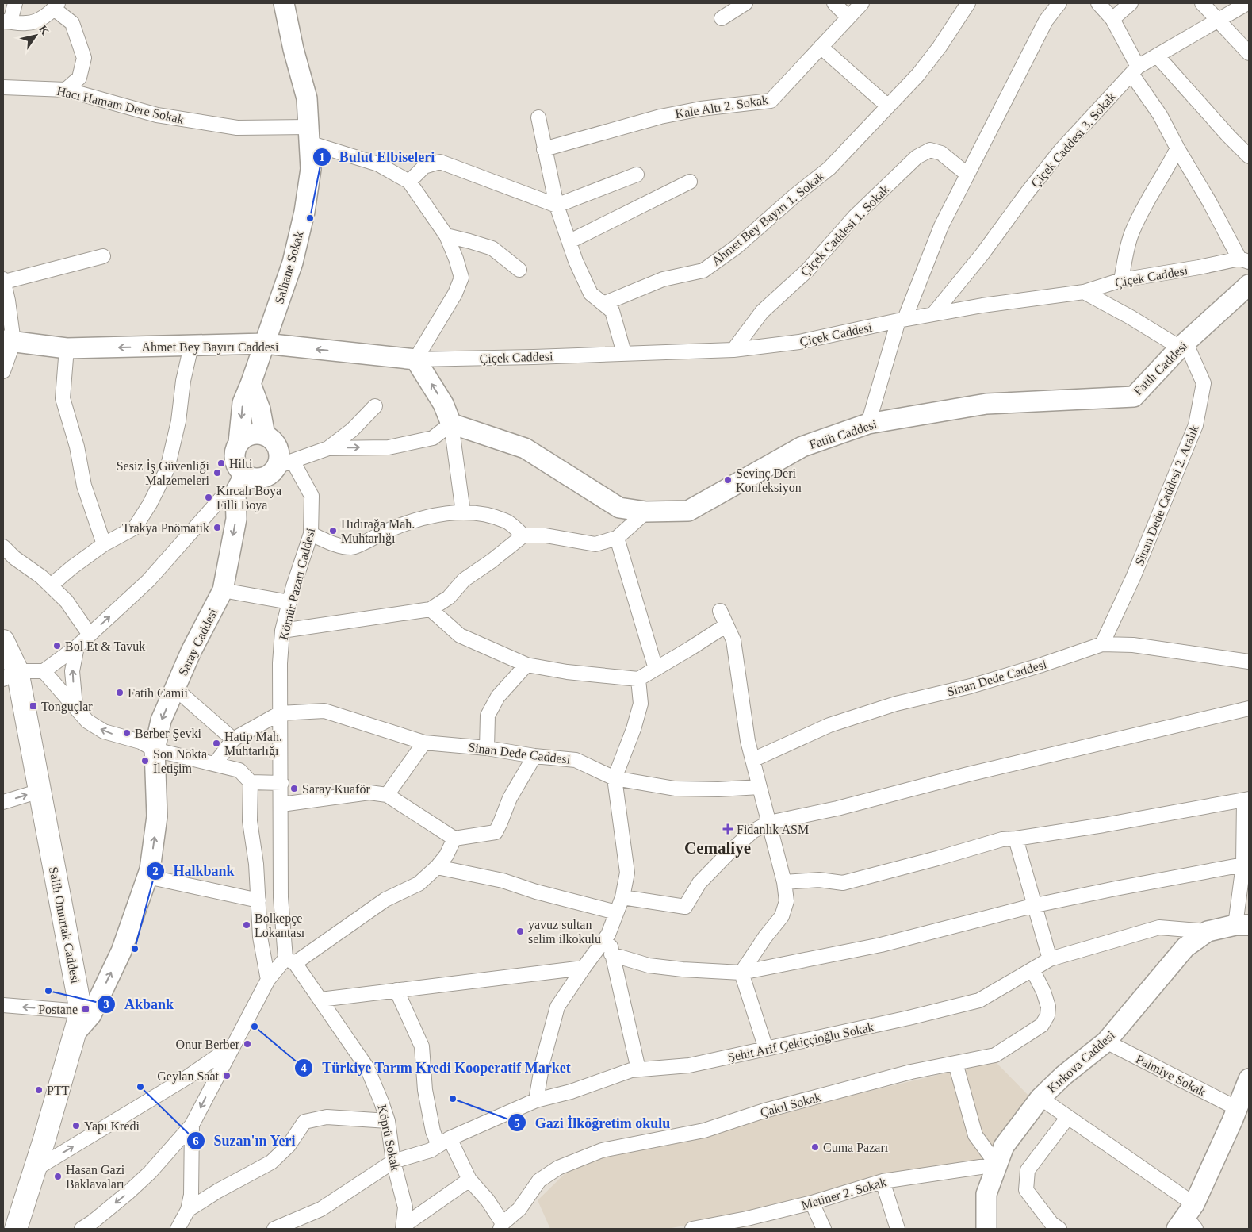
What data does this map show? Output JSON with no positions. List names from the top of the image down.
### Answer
{
  "streets": {
    "main road": ["Salih Omurtak Caddesi"],
    "street": [
      "Hacı Hamam Dere Sokak",
      "Kale Altı 2. Sokak",
      "Çiçek Caddesi 3. Sokak",
      "Ahmet Bey Bayırı 1. Sokak",
      "Çiçek Caddesi 1. Sokak",
      "Salhane Sokak",
      "Çiçek Caddesi",
      "Ahmet Bey Bayırı Caddesi",
      "Fatih Caddesi",
      "Sinan Dede Caddesi 2. Aralık",
      "Kömür Pazarı Caddesi",
      "Saray Caddesi",
      "Sinan Dede Caddesi",
      "Şehit Arif Çekiççioğlu Sokak",
      "Kırkova Caddesi",
      "Palmiye Sokak",
      "Çakıl Sokak",
      "Köprü Sokak",
      "Metiner 2. Sokak"
    ]
  },
  "crossings": [
    ["Hacı Hamam Dere Sokak", "Salhane Sokak"],
    ["Çiçek Caddesi 3. Sokak", "Çiçek Caddesi"],
    ["Çiçek Caddesi 1. Sokak", "Çiçek Caddesi"],
    ["Salhane Sokak", "Ahmet Bey Bayırı Caddesi"],
    ["Çiçek Caddesi", "Ahmet Bey Bayırı Caddesi"],
    ["Fatih Caddesi", "Sinan Dede Caddesi 2. Aralık"],
    ["Sinan Dede Caddesi 2. Aralık", "Sinan Dede Caddesi"],
    ["Kömür Pazarı Caddesi", "Sinan Dede Caddesi"],
    ["Kömür Pazarı Caddesi", "Köprü Sokak"],
    ["Saray Caddesi", "Salih Omurtak Caddesi"],
    ["Şehit Arif Çekiççioğlu Sokak", "Kırkova Caddesi"],
    ["Şehit Arif Çekiççioğlu Sokak", "Çakıl Sokak"],
    ["Şehit Arif Çekiççioğlu Sokak", "Köprü Sokak"],
    ["Kırkova Caddesi", "Palmiye Sokak"],
    ["Kırkova Caddesi", "Metiner 2. Sokak"]
  ],
  "districts": ["Cemaliye"],
  "places": {
    "other": [
      "Bulut Elbiseleri",
      "Hilti",
      "Sesiz İş Güvenliği Malzemeleri",
      "Sevinç Deri Konfeksiyon",
      "Kırcalı Boya Filli Boya",
      "Trakya Pnömatik",
      "Hıdırağa Mah. Muhtarlığı",
      "Bol Et & Tavuk",
      "Fatih Camii",
      "Berber Şevki",
      "Hatip Mah. Muhtarlığı",
      "Son Nokta İletişim",
      "Saray Kuaför",
      "Bolkepçe Lokantası",
      "yavuz sultan selim ilkokulu",
      "Halkbank",
      "Akbank",
      "Türkiye Tarım Kredi Kooperatif Market",
      "Onur Berber",
      "Geylan Saat",
      "Suzan'ın Yeri",
      "PTT",
      "Gazi İlköğretim okulu",
      "Yapı Kredi",
      "Cuma Pazarı",
      "Hasan Gazi Baklavaları"
    ],
    "transit": ["Tonguçlar", "Postane"],
    "health": ["Fidanlık ASM"]
  },
  "north": "top right"
}
